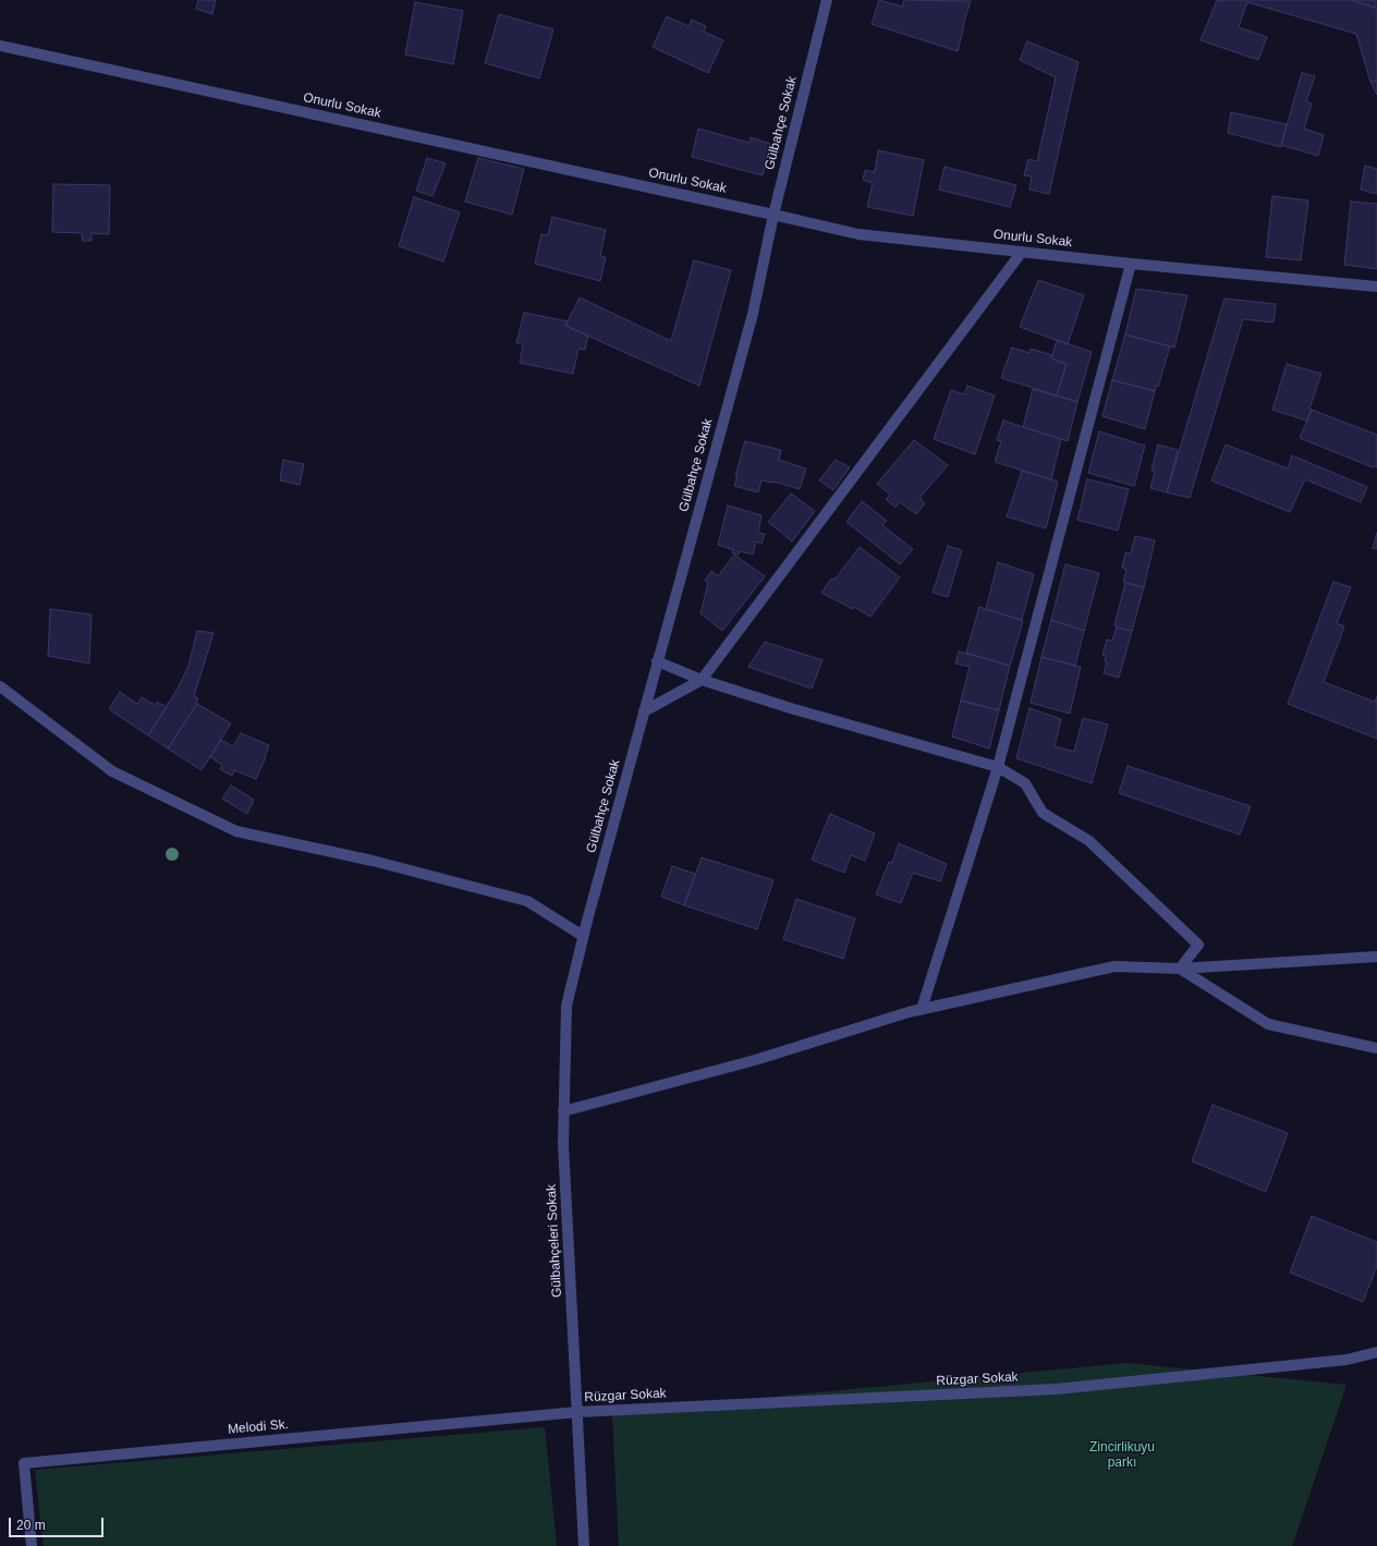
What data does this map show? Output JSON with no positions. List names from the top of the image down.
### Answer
{
  "streets": {
    "street": [
      "Onurlu Sokak",
      "Gülbahçe Sokak",
      "Gülbahçeleri Sokak",
      "Rüzgar Sokak",
      "Melodi Sk."
    ]
  },
  "crossings": [
    ["Onurlu Sokak", "Gülbahçe Sokak"],
    ["Gülbahçe Sokak", "Gülbahçeleri Sokak"],
    ["Gülbahçeleri Sokak", "Rüzgar Sokak"],
    ["Gülbahçeleri Sokak", "Melodi Sk."],
    ["Rüzgar Sokak", "Melodi Sk."]
  ],
  "parks": ["Zincirlikuyu parkı"],
  "scale_bar": "20 m"
}
